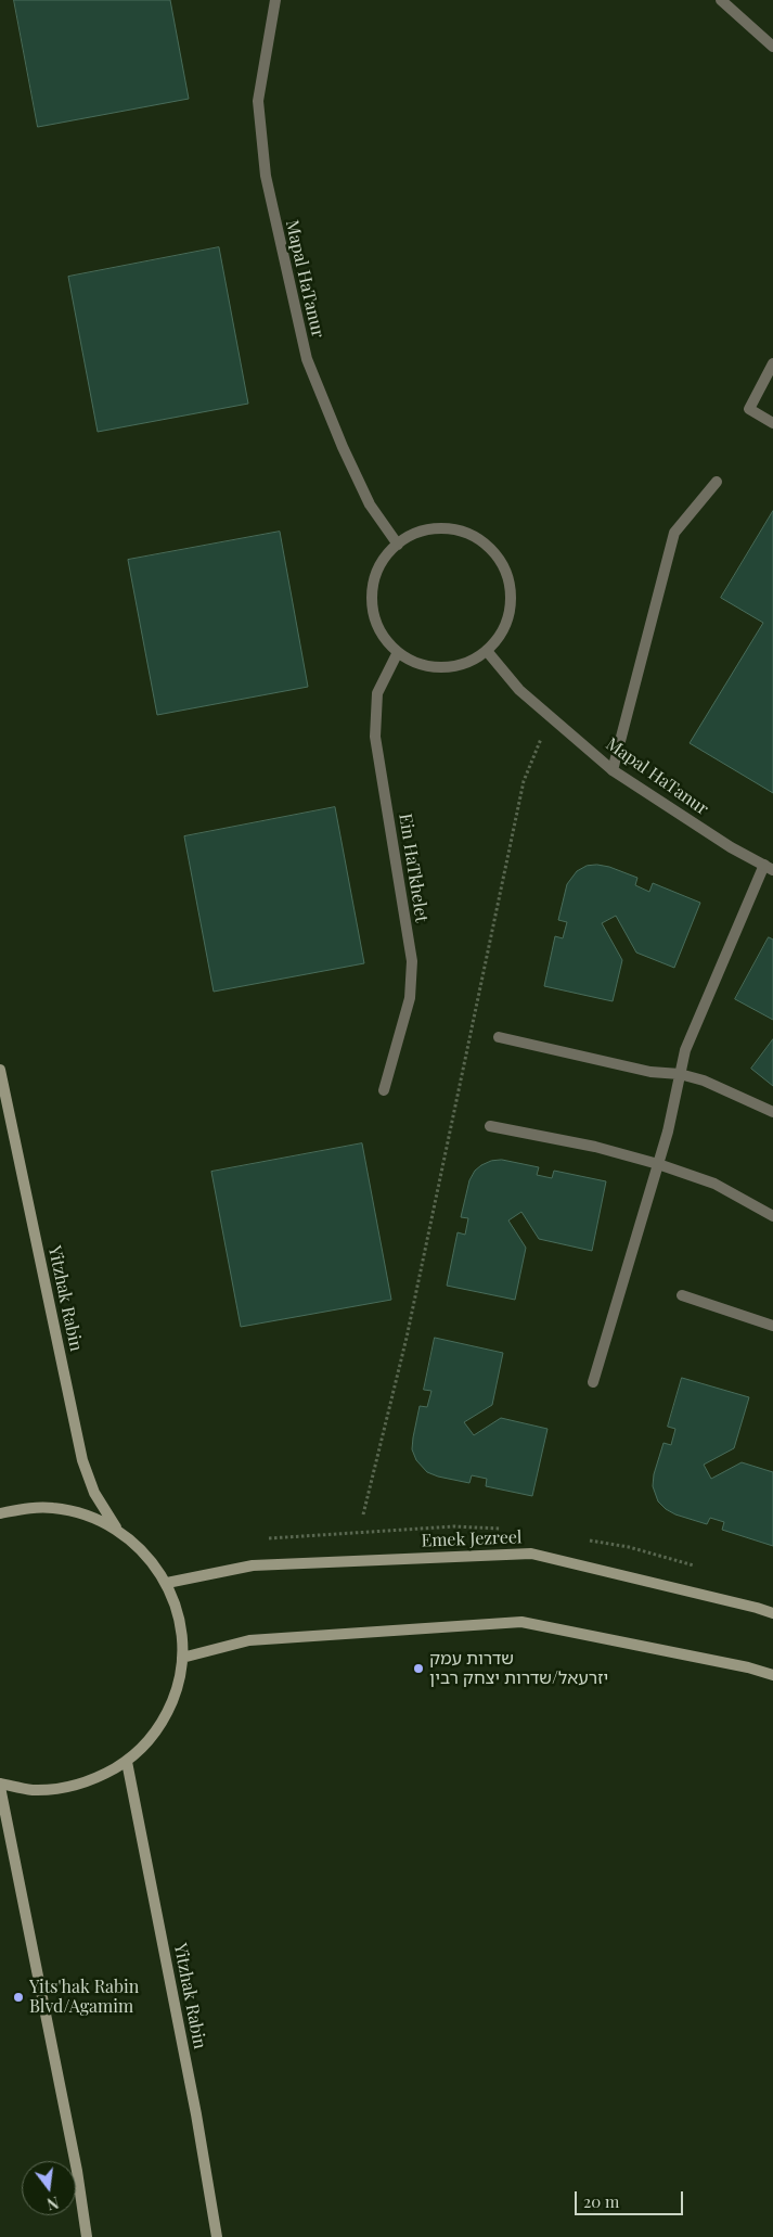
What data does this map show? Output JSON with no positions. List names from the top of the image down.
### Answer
{
  "streets": {
    "main road": ["Yitzhak Rabin", "Emek Jezreel"],
    "street": ["Mapal HaTanur", "Ein HaTkhelet"]
  },
  "crossings": [
    ["Mapal HaTanur", "Ein HaTkhelet"]
  ],
  "places": ["שדרות עמק יזרעאל/שדרות יצחק רבין", "Yits'hak Rabin Blvd/Agamim"],
  "scale_bar": "20 m",
  "north": "bottom"
}
